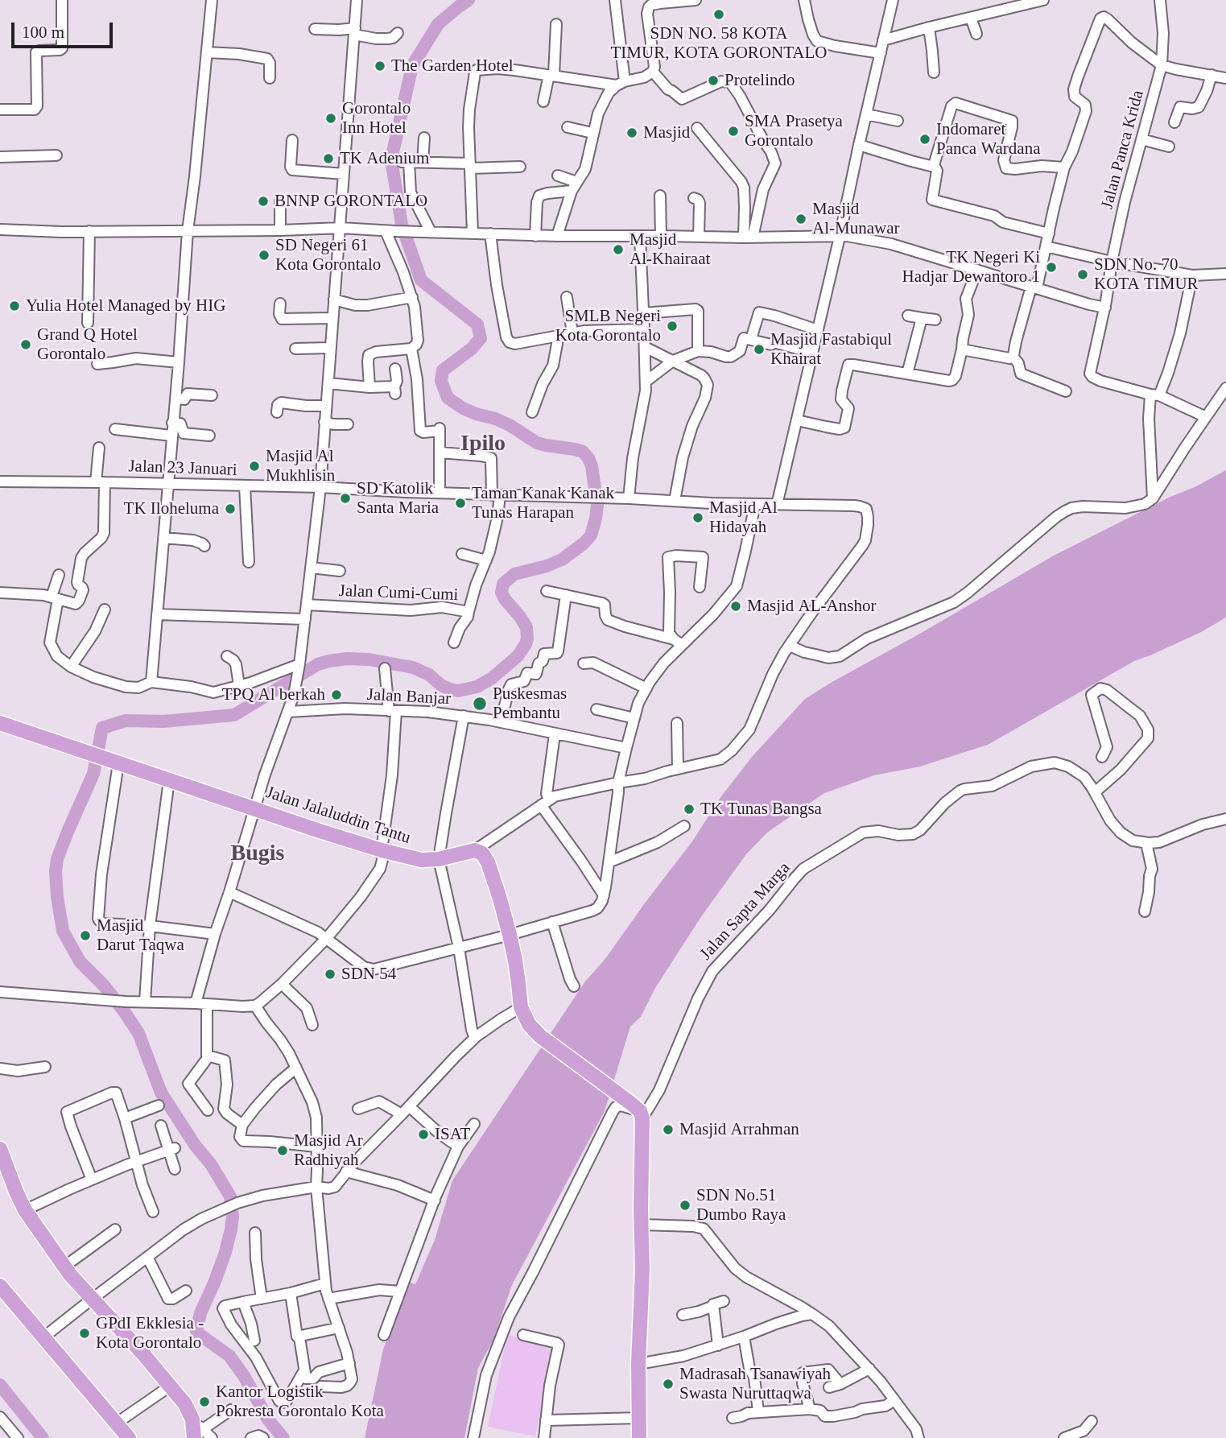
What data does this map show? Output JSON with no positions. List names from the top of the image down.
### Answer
{
  "streets": {
    "highway": ["Jalan Jalaluddin Tantu"],
    "street": [
      "Jalan Panca Krida",
      "Jalan 23 Januari",
      "Jalan Cumi-Cumi",
      "Jalan Banjar",
      "Jalan Sapta Marga"
    ]
  },
  "crossings": [
    ["Jalan 23 Januari", "Jalan Cumi-Cumi"]
  ],
  "districts": ["Ipilo", "Bugis"],
  "places": [
    "SDN NO. 58 KOTA TIMUR, KOTA GORONTALO",
    "The Garden Hotel",
    "Protelindo",
    "Gorontalo Inn Hotel",
    "SMA Prasetya Gorontalo",
    "Masjid",
    "Indomaret Panca Wardana",
    "TK Adenium",
    "BNNP GORONTALO",
    "Masjid Al-Munawar",
    "Masjid Al-Khairaat",
    "SD Negeri 61 Kota Gorontalo",
    "TK Negeri Ki Hadjar Dewantoro 1",
    "SDN No. 70 KOTA TIMUR",
    "Yulia Hotel Managed by HIG",
    "SMLB Negeri Kota Gorontalo",
    "Grand Q Hotel Gorontalo",
    "Masjid Fastabiqul Khairat",
    "Masjid Al Mukhlisin",
    "SD Katolik Santa Maria",
    "Taman Kanak Kanak Tunas Harapan",
    "TK Iloheluma",
    "Masjid Al Hidayah",
    "Masjid AL-Anshor",
    "TPQ Al berkah",
    "Puskesmas Pembantu",
    "TK Tunas Bangsa",
    "Masjid Darut Taqwa",
    "SDN 54",
    "Masjid Arrahman",
    "ISAT",
    "Masjid Ar Radhiyah",
    "SDN No.51 Dumbo Raya",
    "GPdI Ekklesia - Kota Gorontalo",
    "Madrasah Tsanawiyah Swasta Nuruttaqwa",
    "Kantor Logistik Pokresta Gorontalo Kota"
  ],
  "scale_bar": "100 m"
}
